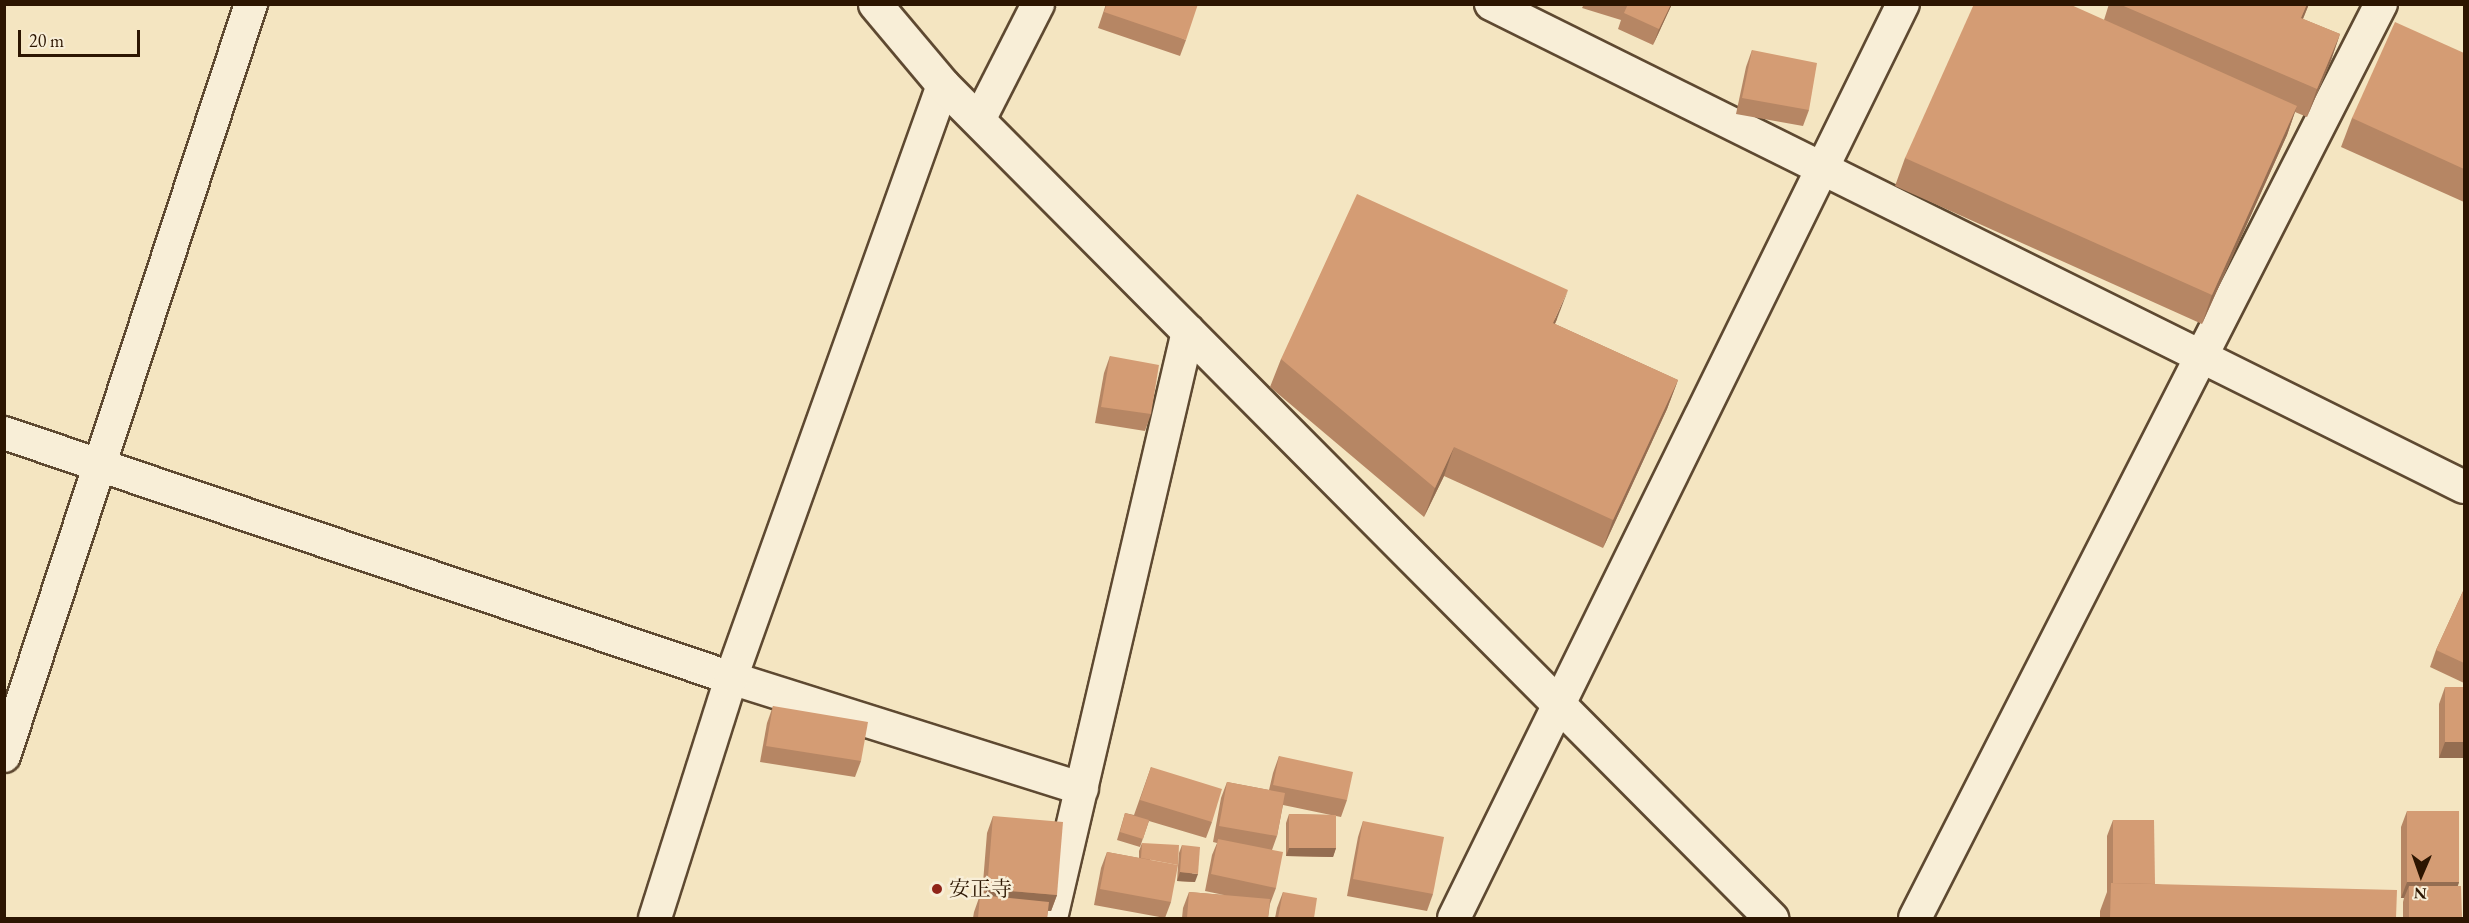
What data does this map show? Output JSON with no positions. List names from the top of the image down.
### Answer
{
  "places": ["安正寺"],
  "scale_bar": "20 m",
  "north": "bottom"
}
